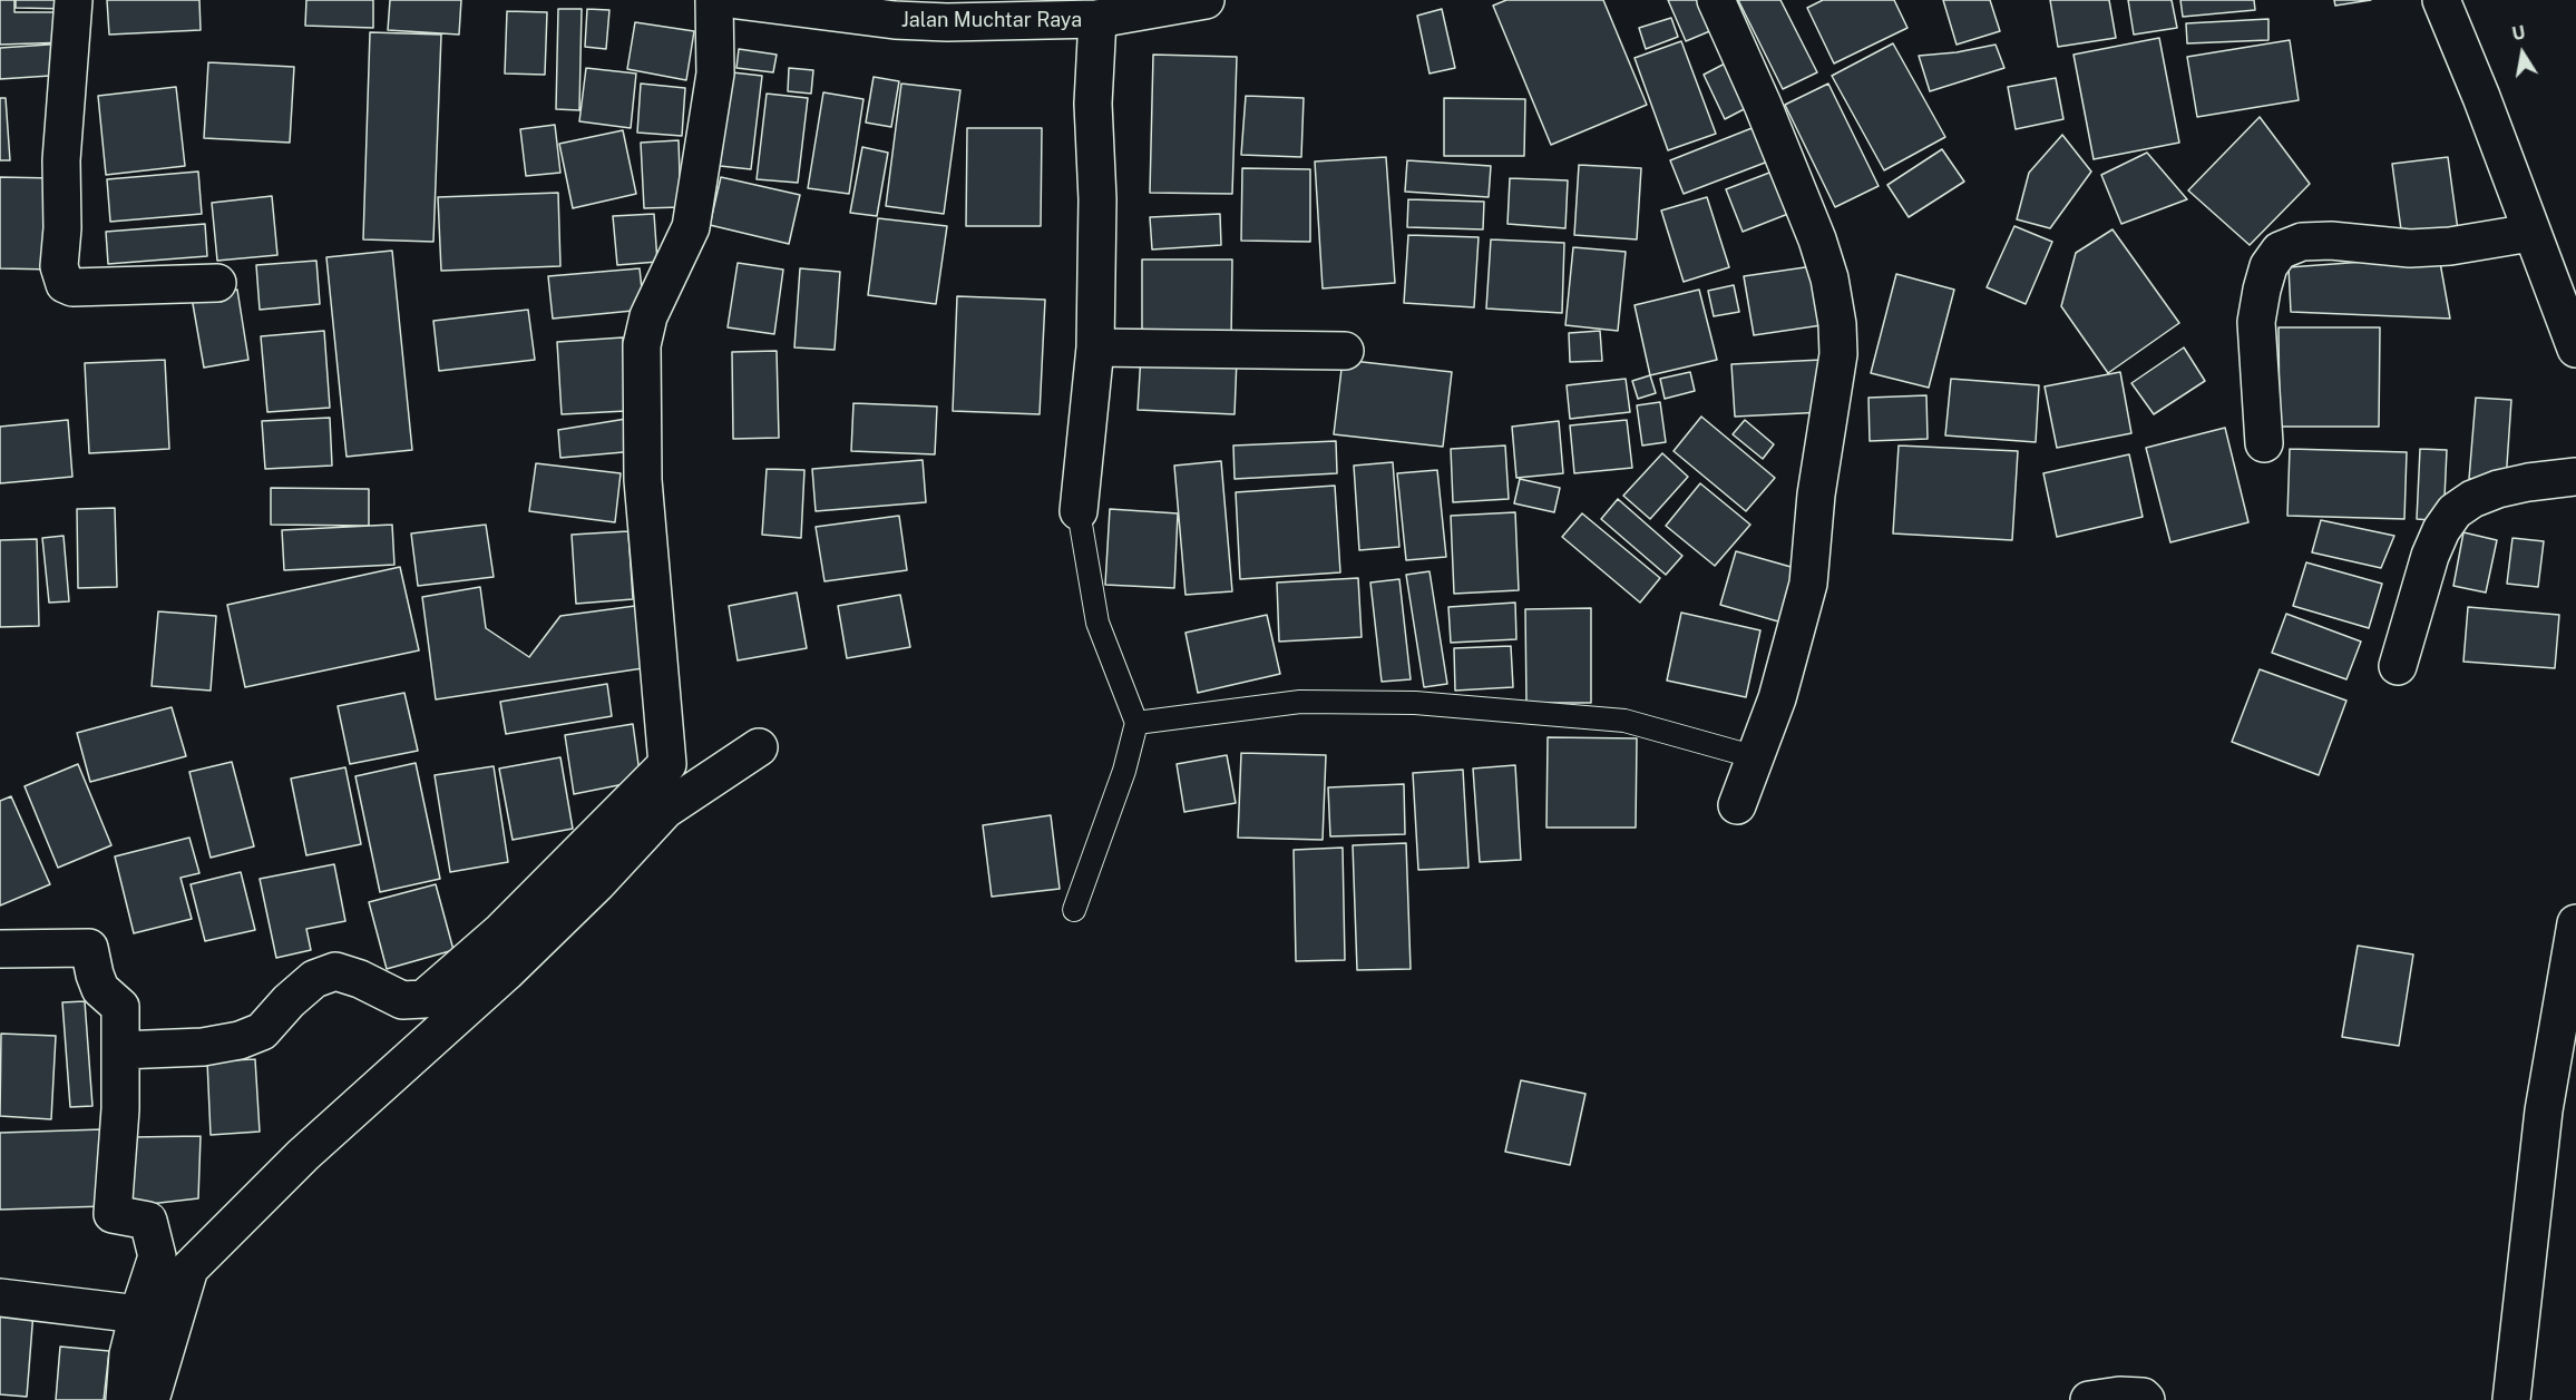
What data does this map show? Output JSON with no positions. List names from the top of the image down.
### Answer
{
  "streets": {
    "main road": ["Jalan Muchtar Raya"]
  },
  "north": "top"
}
